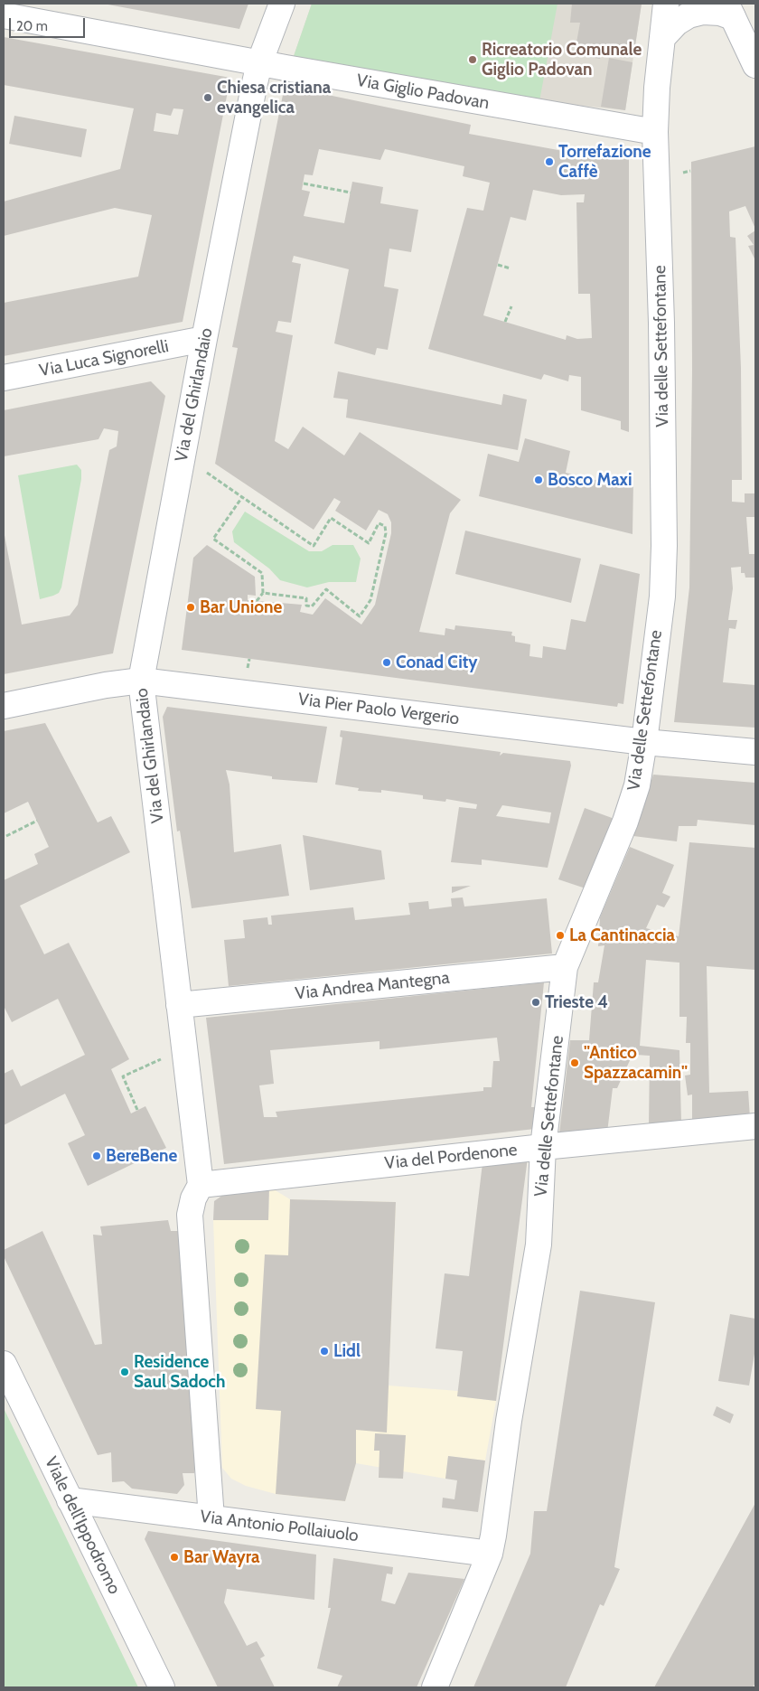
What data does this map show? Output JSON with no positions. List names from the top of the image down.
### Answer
{
  "streets": {
    "street": [
      "Via Giglio Padovan",
      "Via delle Settefontane",
      "Via Luca Signorelli",
      "Via del Ghirlandaio",
      "Via Pier Paolo Vergerio",
      "Via Andrea Mantegna",
      "Via del Pordenone",
      "Viale dell'Ippodromo",
      "Via Antonio Pollaiuolo"
    ]
  },
  "crossings": [
    ["Via Giglio Padovan", "Via delle Settefontane"],
    ["Via Giglio Padovan", "Via del Ghirlandaio"],
    ["Via delle Settefontane", "Via Pier Paolo Vergerio"],
    ["Via delle Settefontane", "Via Andrea Mantegna"],
    ["Via delle Settefontane", "Via del Pordenone"],
    ["Via delle Settefontane", "Via Antonio Pollaiuolo"],
    ["Via Luca Signorelli", "Via del Ghirlandaio"],
    ["Via del Ghirlandaio", "Via Pier Paolo Vergerio"],
    ["Via del Ghirlandaio", "Via Andrea Mantegna"],
    ["Via del Ghirlandaio", "Via del Pordenone"],
    ["Via del Ghirlandaio", "Via Antonio Pollaiuolo"],
    ["Viale dell'Ippodromo", "Via Antonio Pollaiuolo"]
  ],
  "places": [
    "Ricreatorio Comunale Giglio Padovan",
    "Chiesa cristiana evangelica",
    "Torrefazione Caffè",
    "Bosco Maxi",
    "Bar Unione",
    "Conad City",
    "La Cantinaccia",
    "Trieste 4",
    "''Antico Spazzacamin''",
    "BereBene",
    "Lidl",
    "Residence Saul Sadoch",
    "Bar Wayra"
  ],
  "scale_bar": "20 m"
}
